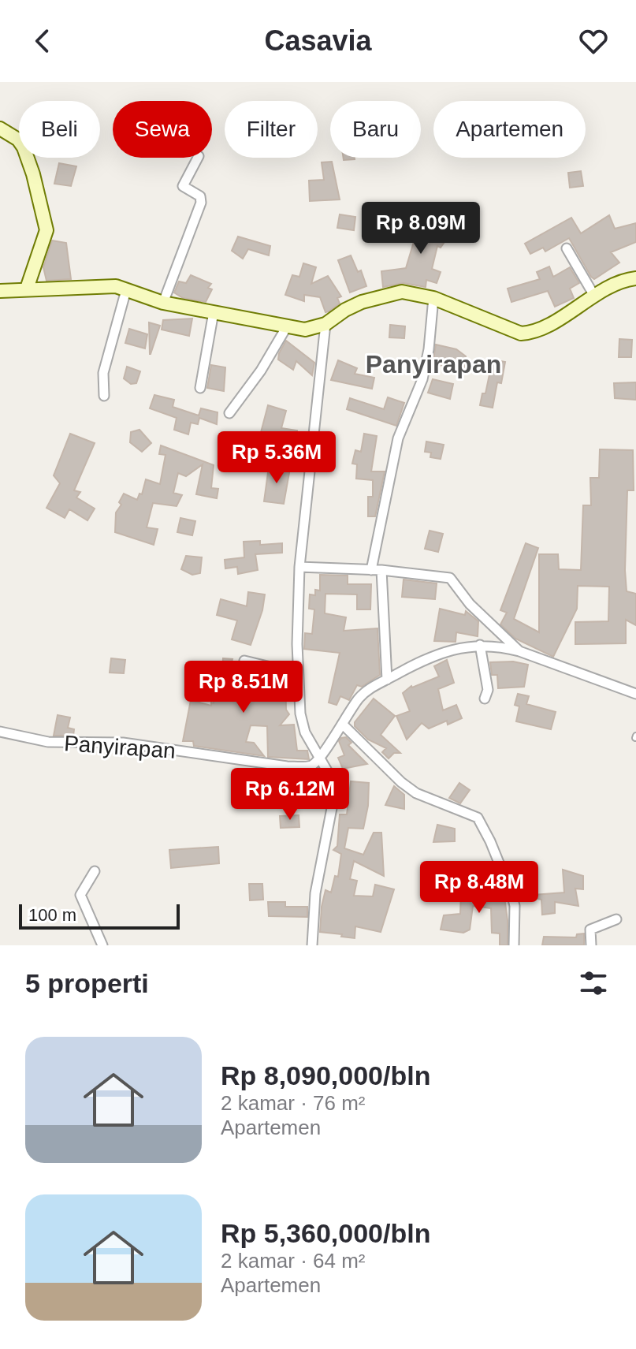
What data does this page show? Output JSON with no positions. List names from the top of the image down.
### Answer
{
  "streets": {
    "street": ["Panyirapan"]
  },
  "districts": ["Panyirapan"],
  "scale_bar": "100 m",
  "page": {
    "header": "Casavia",
    "chip": [
      "Beli",
      "Sewa",
      "Filter",
      "Baru",
      "Apartemen"
    ],
    "price": [
      "Rp 8.09M",
      "Rp 5.36M",
      "Rp 8.51M",
      "Rp 6.12M",
      "Rp 8.48M"
    ],
    "scale": "100 m",
    "heading": "5 properti",
    "list": [
      {
        "name": "Rp 8,090,000/bln",
        "note": "2 kamar · 76 m² · Apartemen"
      },
      {
        "name": "Rp 5,360,000/bln",
        "note": "2 kamar · 64 m² · Apartemen"
      }
    ]
  }
}
